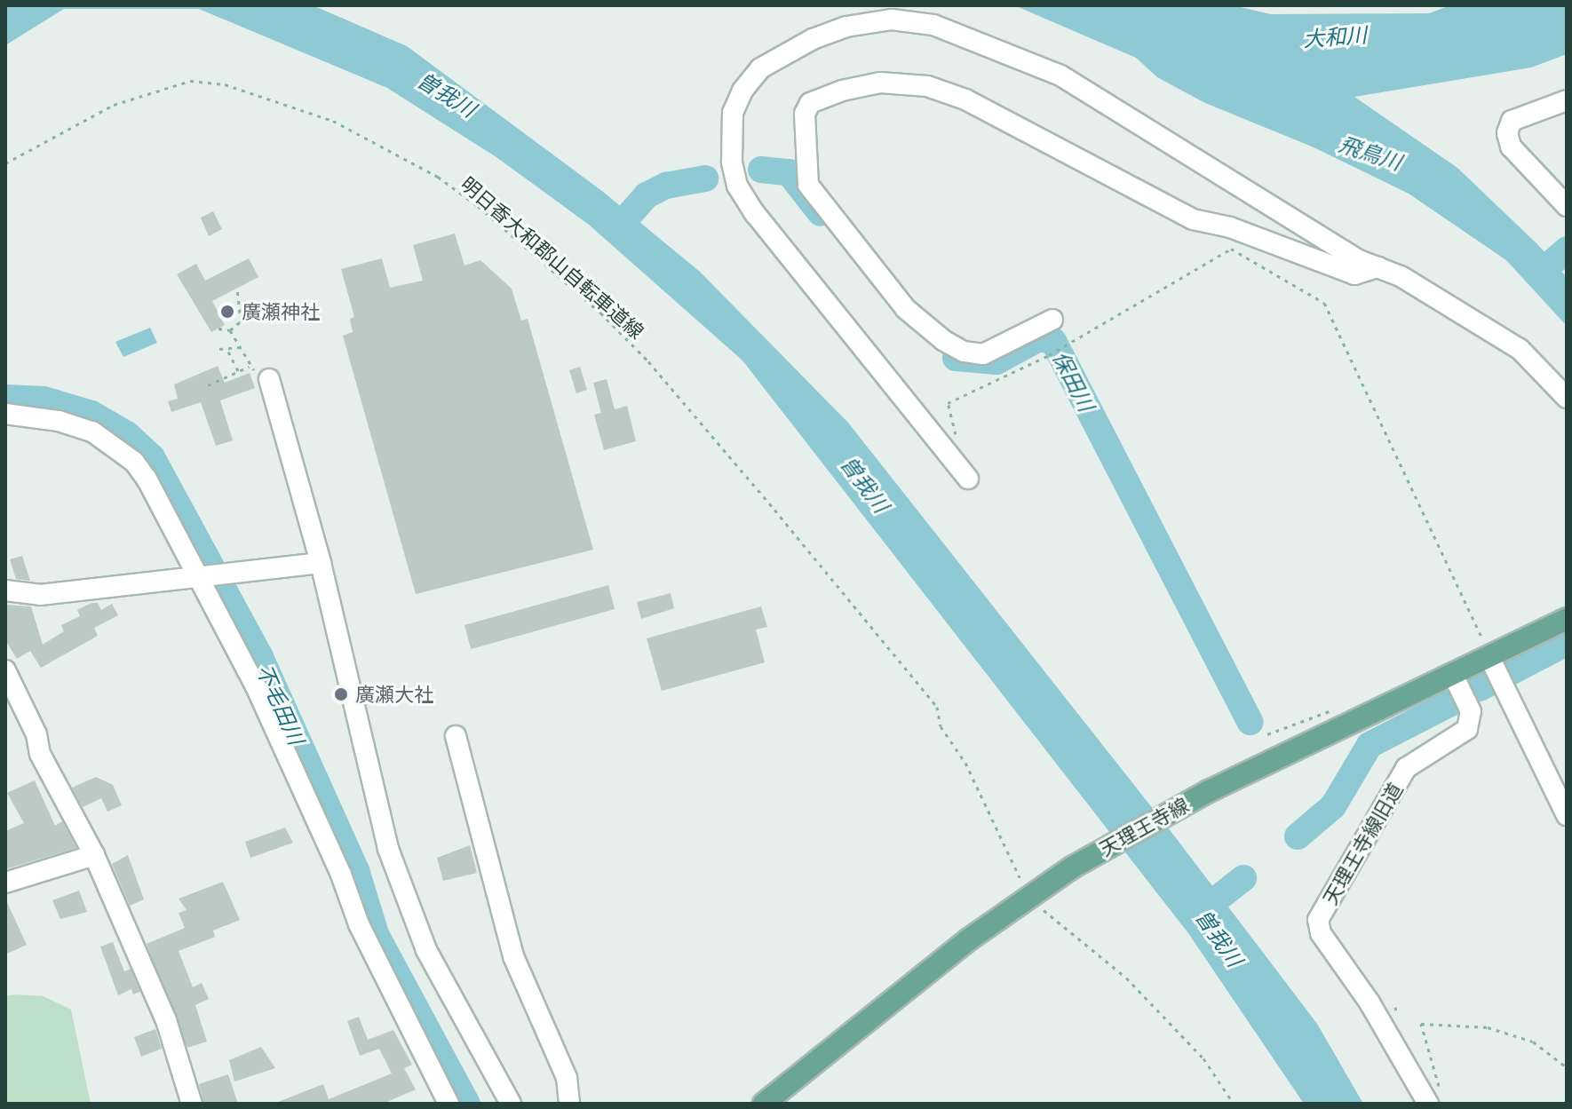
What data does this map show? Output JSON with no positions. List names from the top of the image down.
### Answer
{
  "streets": {
    "main road": ["天理王寺線"],
    "street": ["天理王寺線旧道"],
    "path": ["明日香大和郡山自転車道線"]
  },
  "crossings": [
    ["天理王寺線", "天理王寺線旧道"]
  ],
  "water": [
    "大和川",
    "曽我川",
    "飛鳥川",
    "保田川",
    "不毛田川"
  ],
  "places": ["廣瀬神社", "廣瀬大社"]
}
